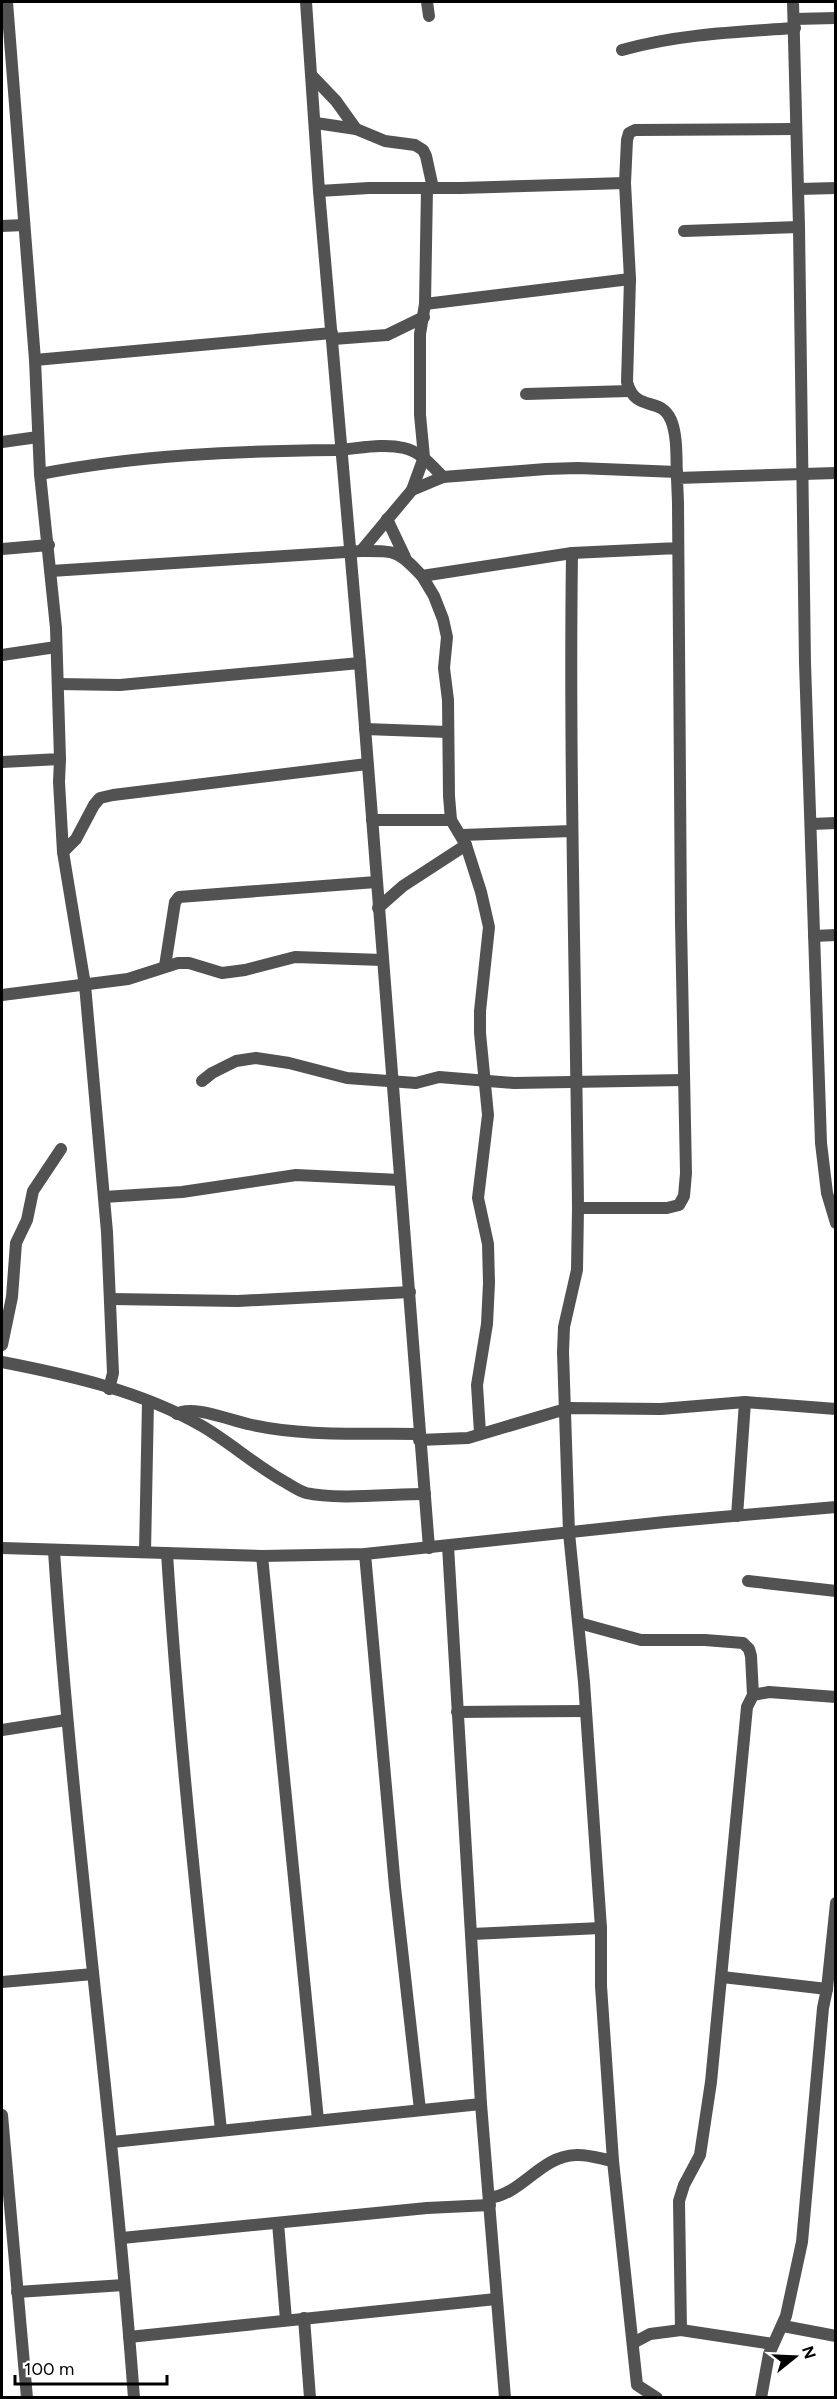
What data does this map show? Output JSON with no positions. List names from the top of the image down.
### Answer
{
  "scale_bar": "100 m",
  "north": "right"
}
